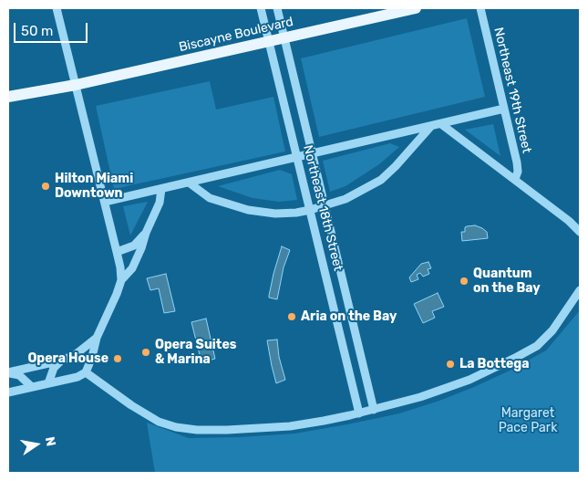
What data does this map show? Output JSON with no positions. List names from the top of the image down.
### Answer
{
  "streets": {
    "main road": ["Biscayne Boulevard"],
    "street": ["Northeast 19th Street", "Northeast 18th Street"]
  },
  "crossings": [
    ["Biscayne Boulevard", "Northeast 18th Street"]
  ],
  "parks": ["Margaret Pace Park"],
  "places": [
    "Hilton Miami Downtown",
    "Quantum on the Bay",
    "Aria on the Bay",
    "Opera Suites & Marina",
    "Opera House",
    "La Bottega"
  ],
  "scale_bar": "50 m",
  "north": "right"
}
